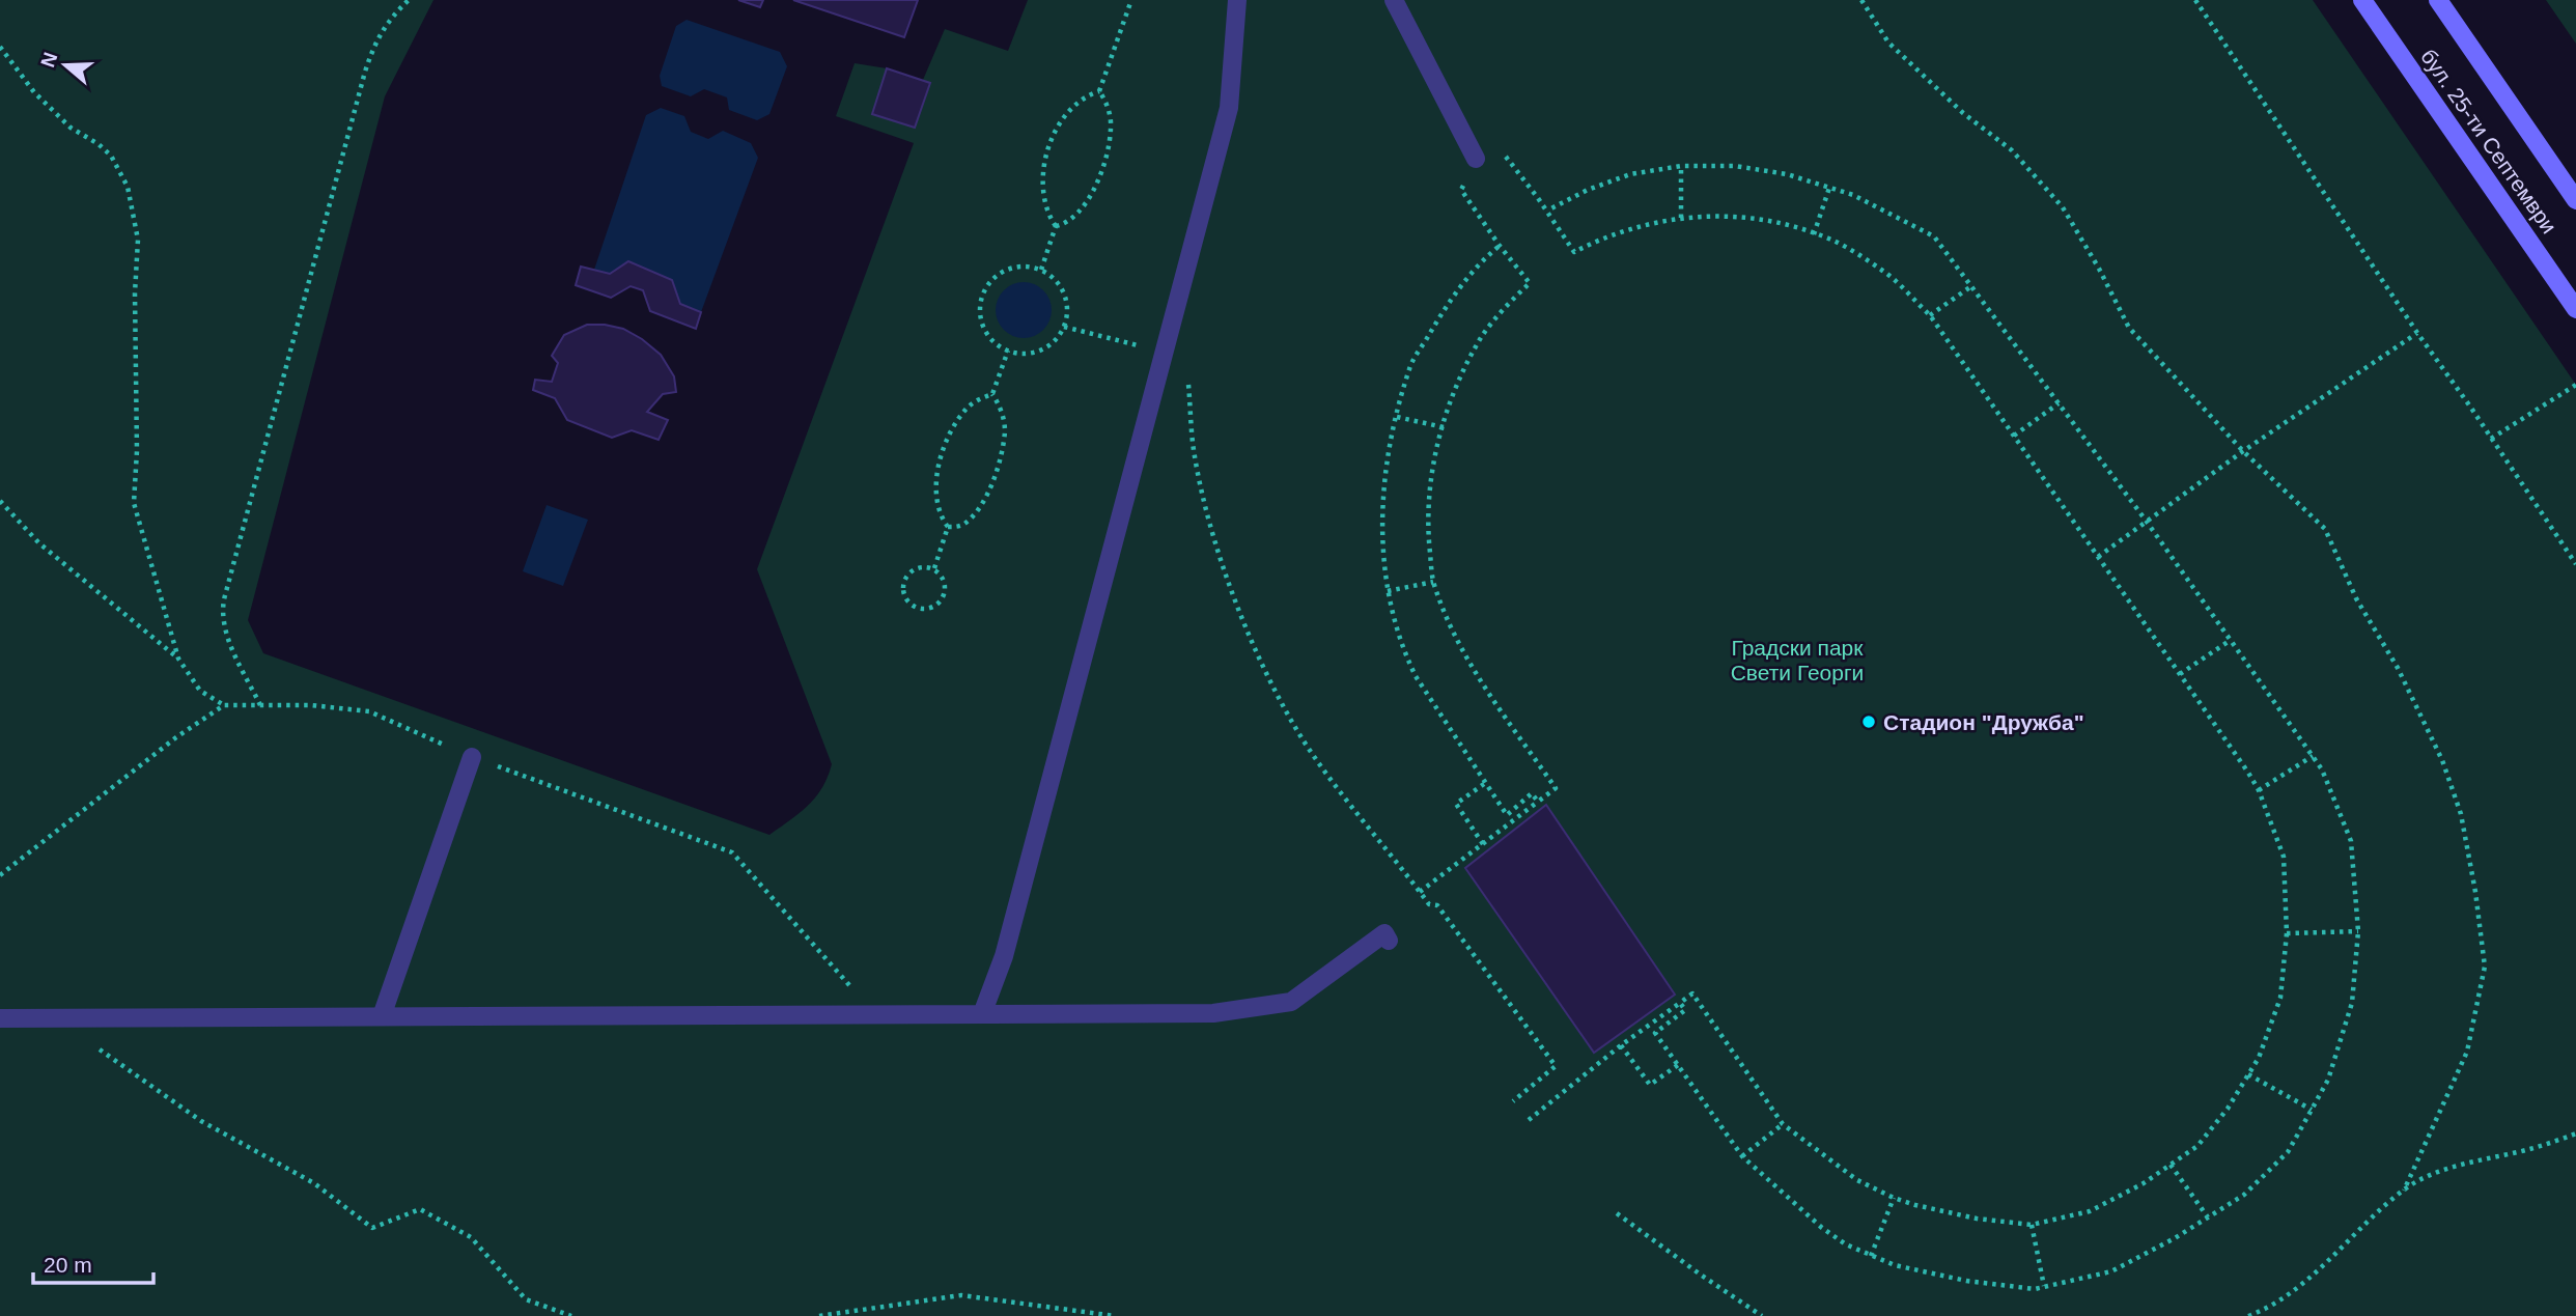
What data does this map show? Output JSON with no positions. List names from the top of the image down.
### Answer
{
  "streets": {
    "main road": ["бул. 25-ти Септември"]
  },
  "parks": ["Градски парк Свети Георги"],
  "places": ["Стадион \"Дружба\""],
  "scale_bar": "20 m",
  "north": "left"
}
